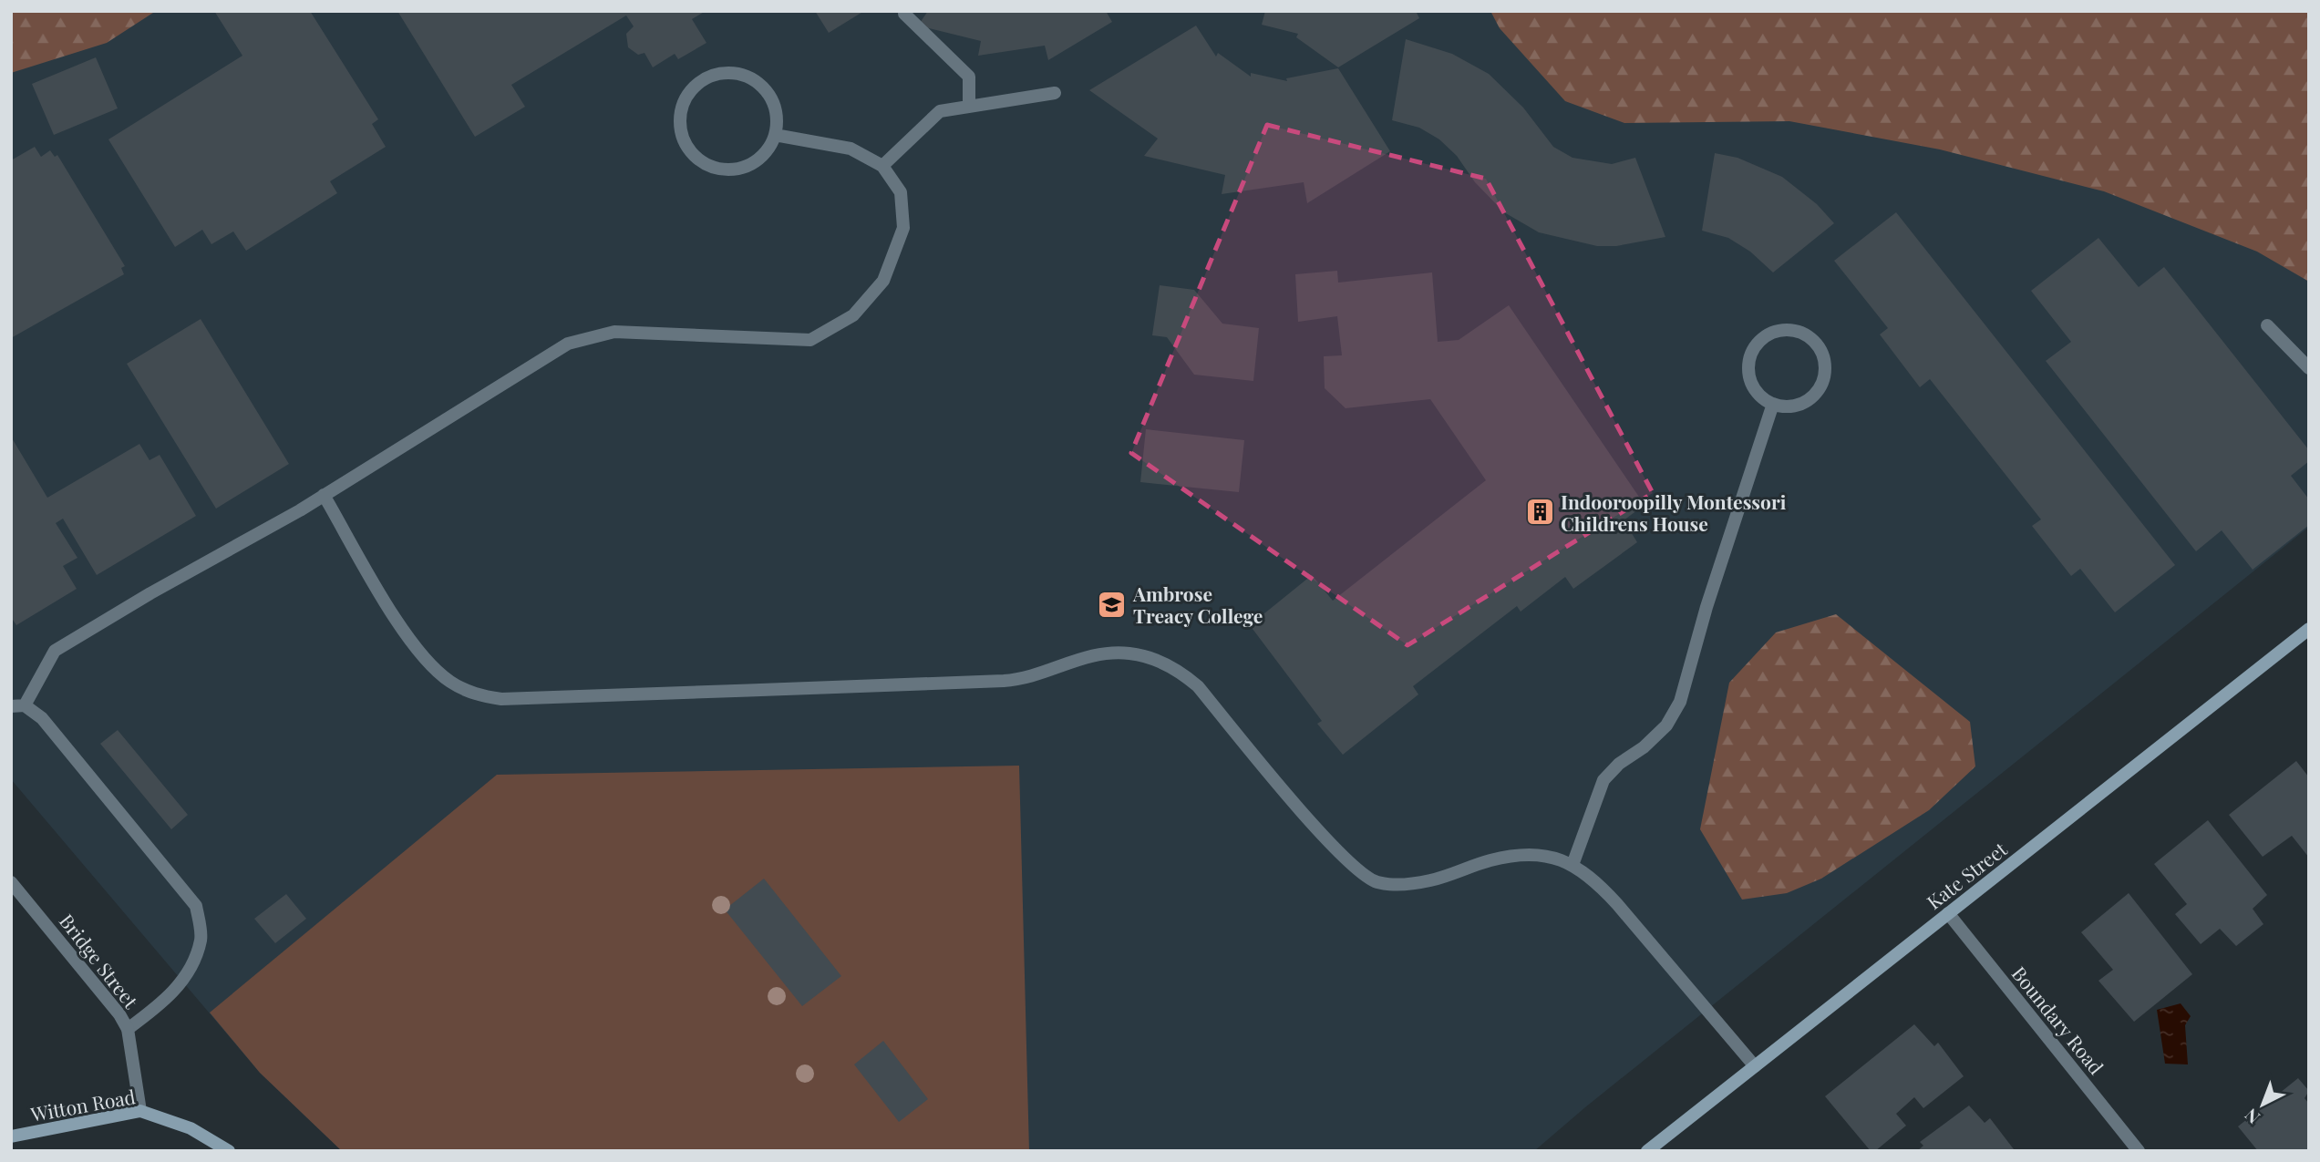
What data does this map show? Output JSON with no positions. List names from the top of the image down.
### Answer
{
  "streets": {
    "street": [
      "Kate Street",
      "Bridge Street",
      "Boundary Road",
      "Witton Road"
    ]
  },
  "crossings": [
    ["Kate Street", "Boundary Road"],
    ["Bridge Street", "Witton Road"]
  ],
  "places": {
    "building": ["Indooroopilly Montessori Childrens House"],
    "school or university": ["Ambrose Treacy College"]
  },
  "north": "bottom left"
}
